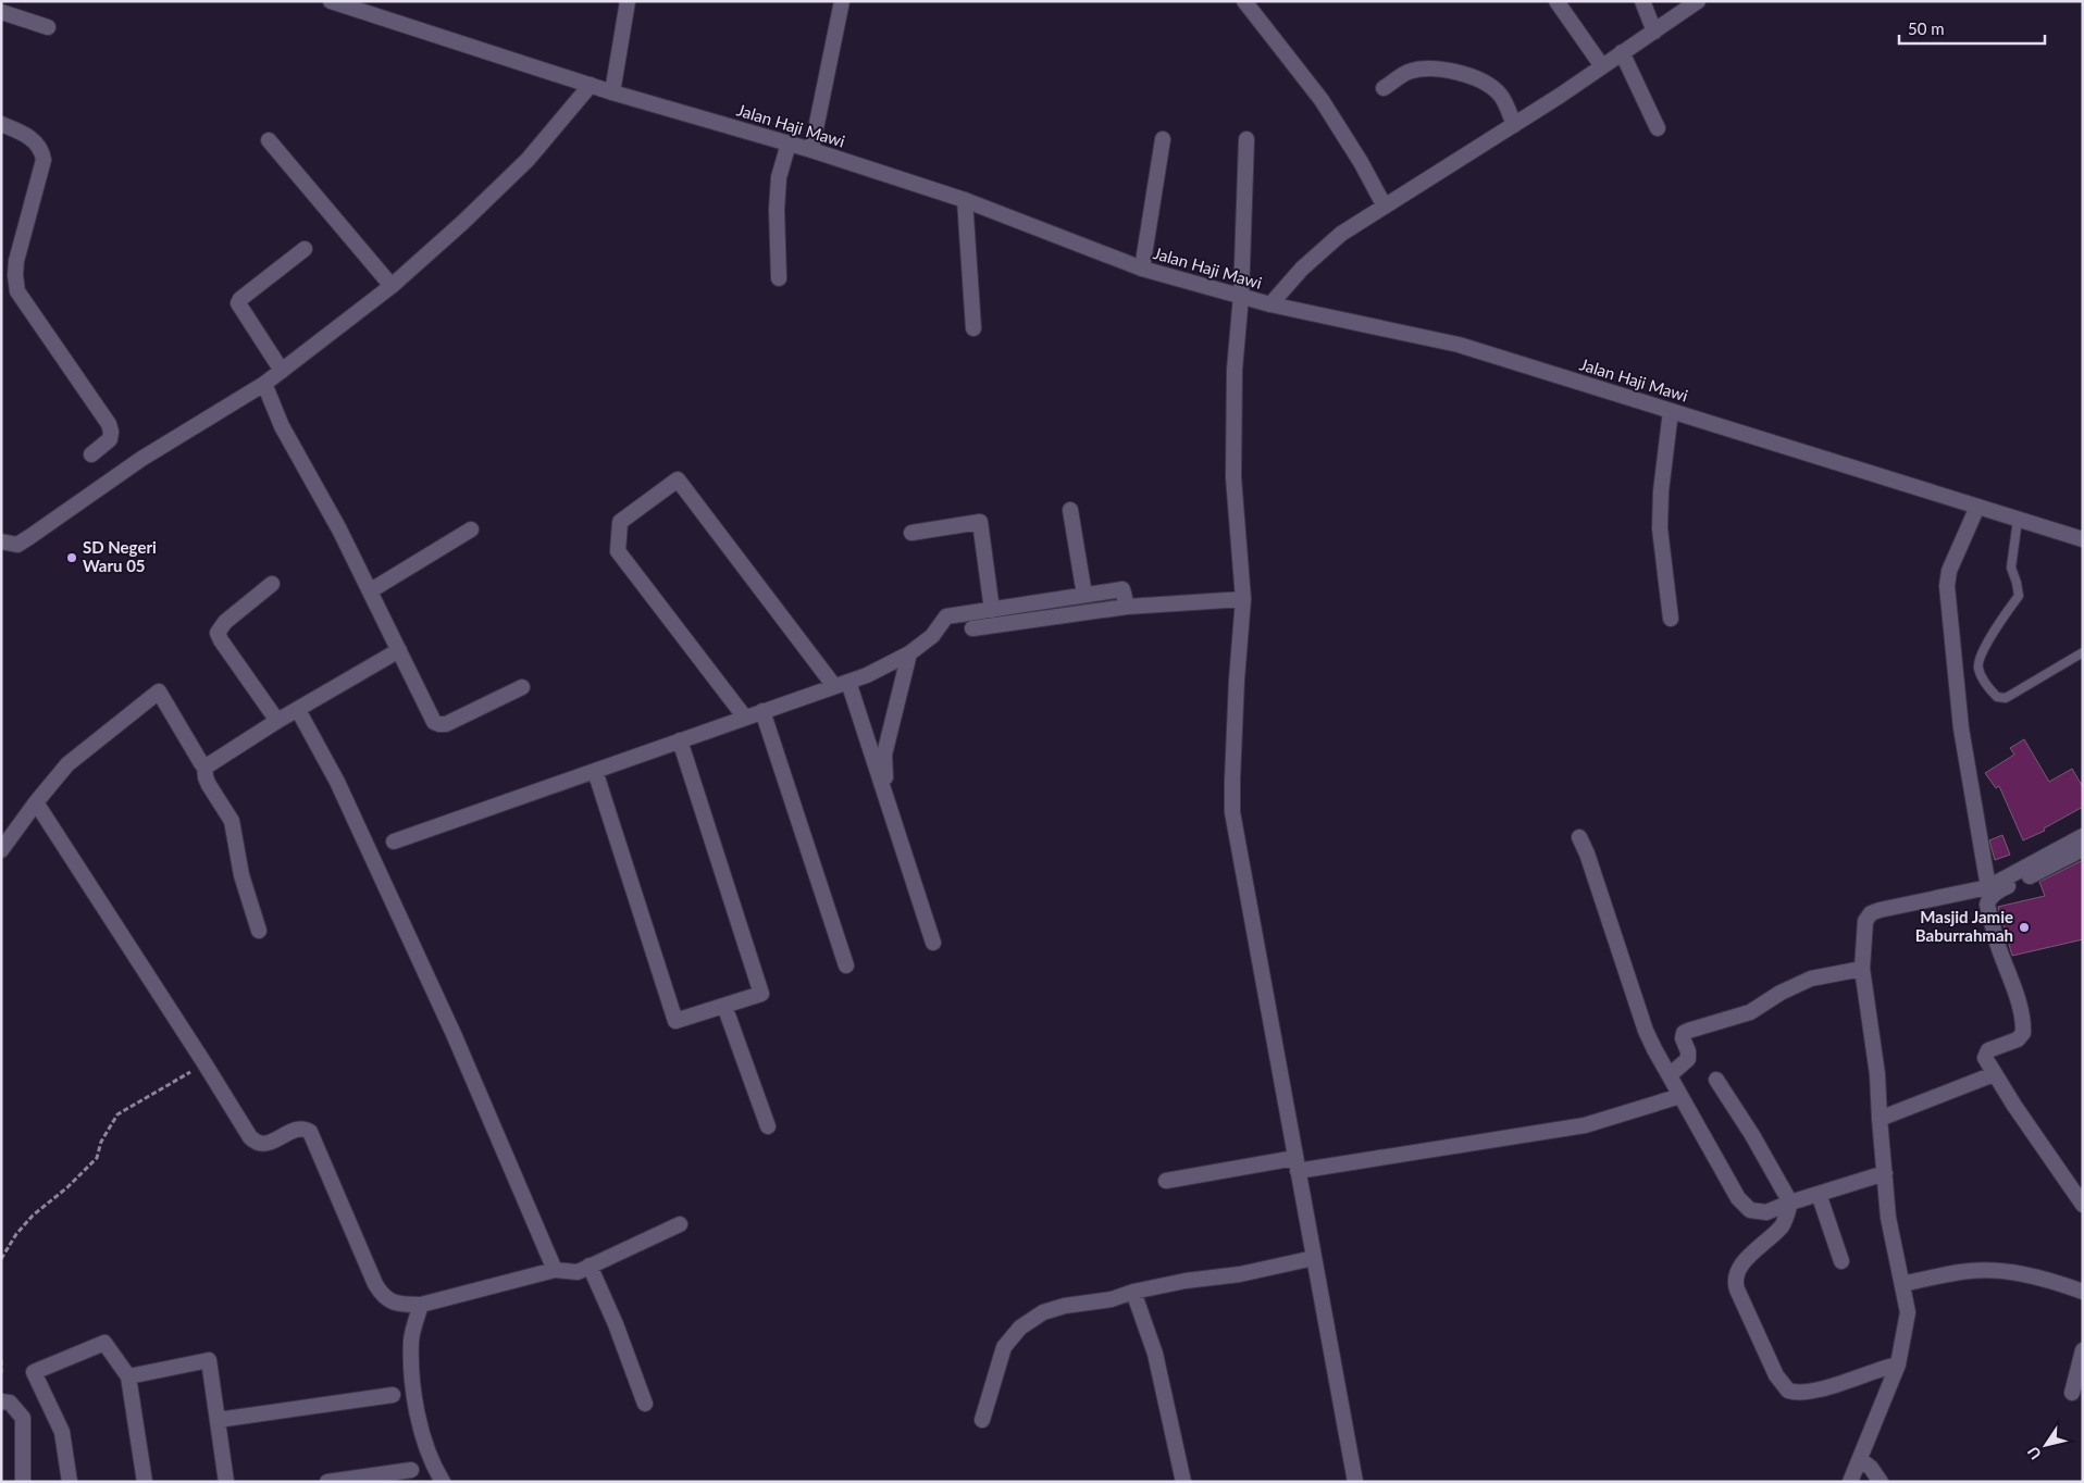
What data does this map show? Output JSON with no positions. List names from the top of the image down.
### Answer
{
  "streets": {
    "street": ["Jalan Haji Mawi"]
  },
  "places": ["SD Negeri Waru 05", "Masjid Jamie Baburrahmah"],
  "scale_bar": "50 m",
  "north": "bottom left"
}
